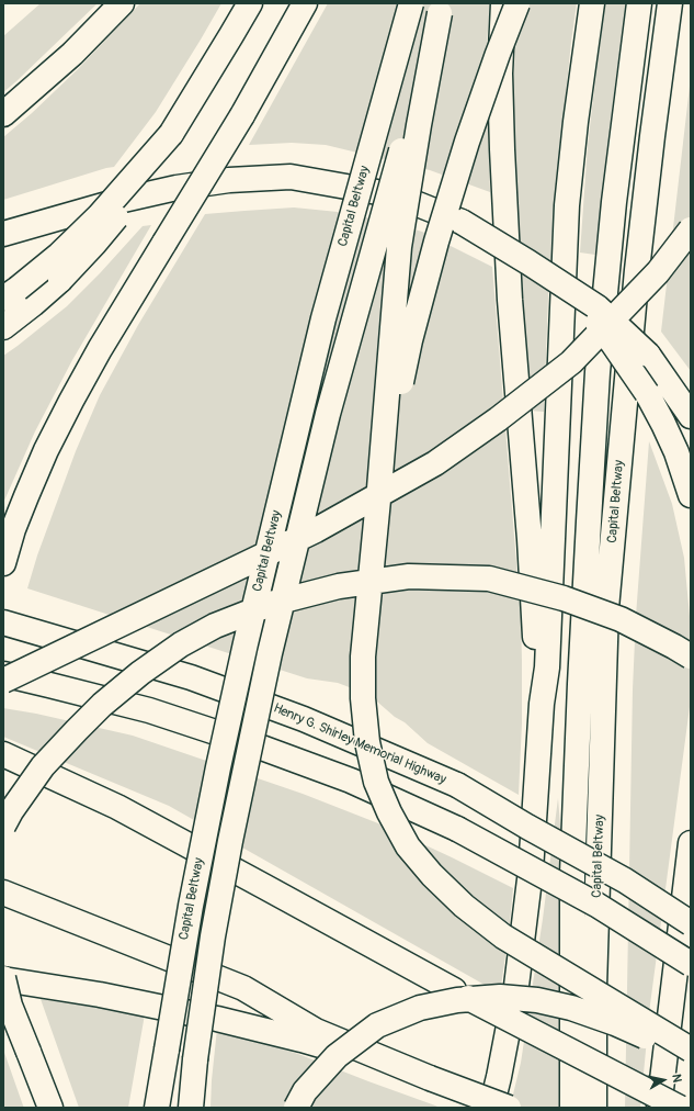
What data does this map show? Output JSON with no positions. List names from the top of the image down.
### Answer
{
  "streets": {
    "highway": ["Capital Beltway", "Henry G. Shirley Memorial Highway"]
  },
  "north": "right"
}
